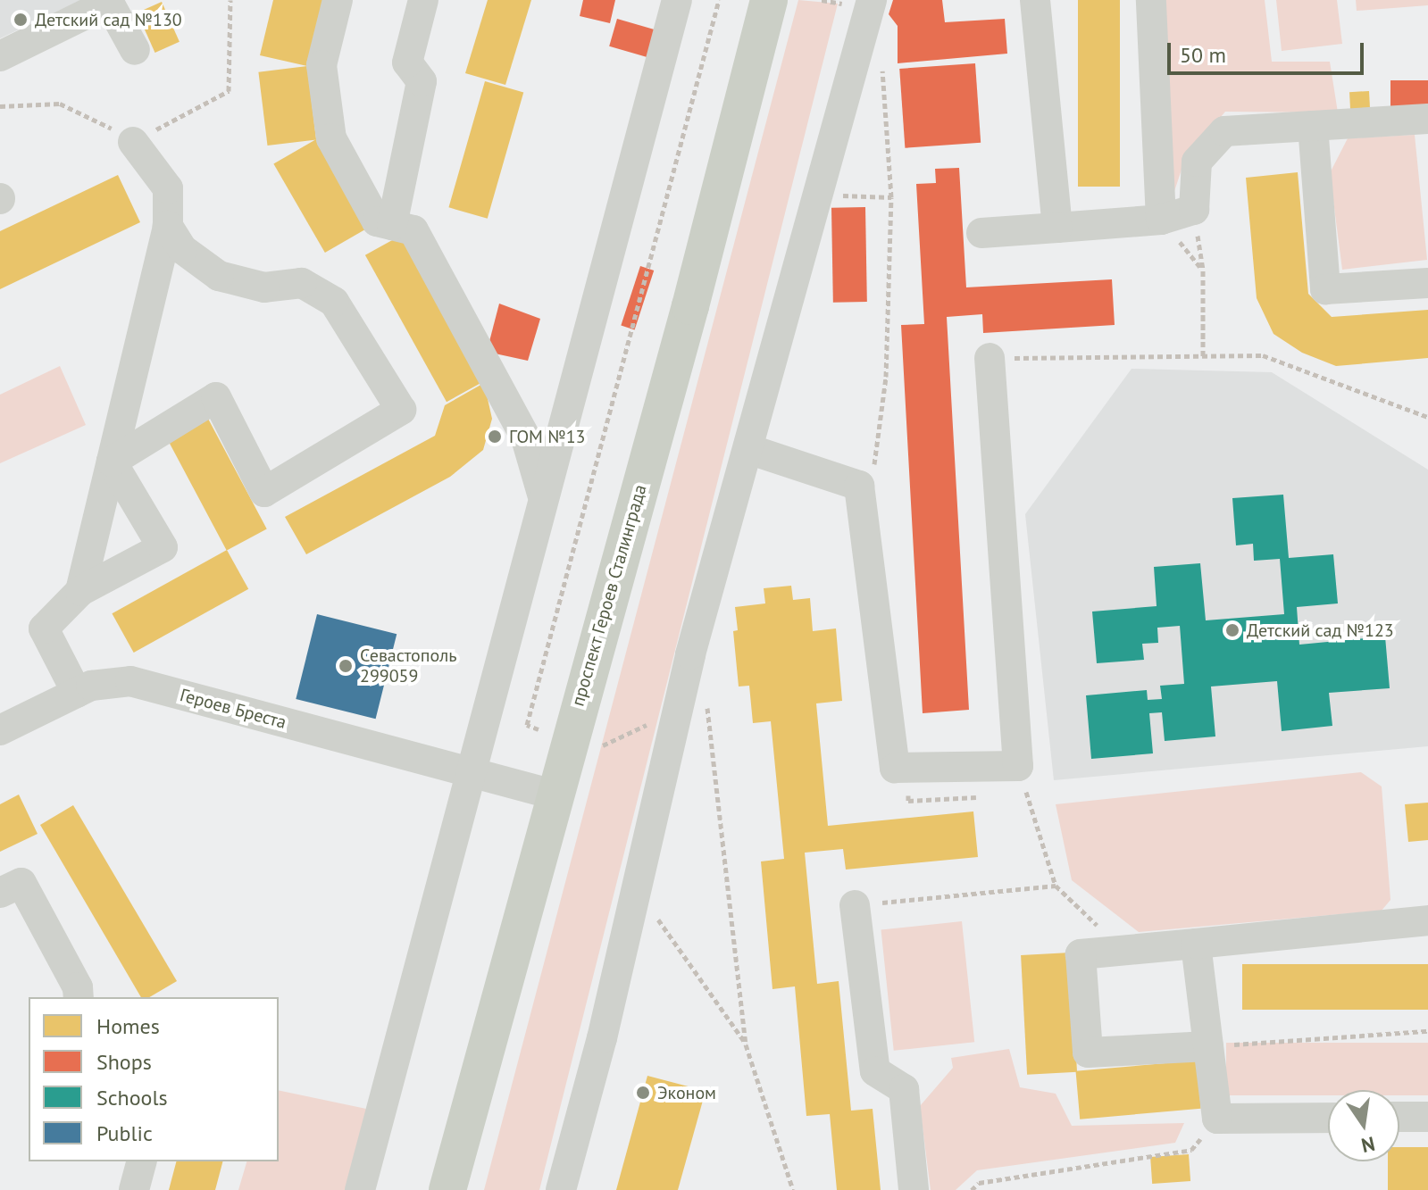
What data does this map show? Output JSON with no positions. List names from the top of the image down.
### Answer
{
  "streets": {
    "main road": ["проспект Героев Сталинграда"],
    "street": ["Героев Бреста"]
  },
  "crossings": [
    ["проспект Героев Сталинграда", "Героев Бреста"]
  ],
  "places": [
    "Детский сад №130",
    "ГОМ №13",
    "Детский сад №123",
    "Севастополь 299059",
    "Эконом"
  ],
  "legend": [
    "Homes",
    "Shops",
    "Schools",
    "Public"
  ],
  "scale_bar": "50 m",
  "north": "bottom"
}
